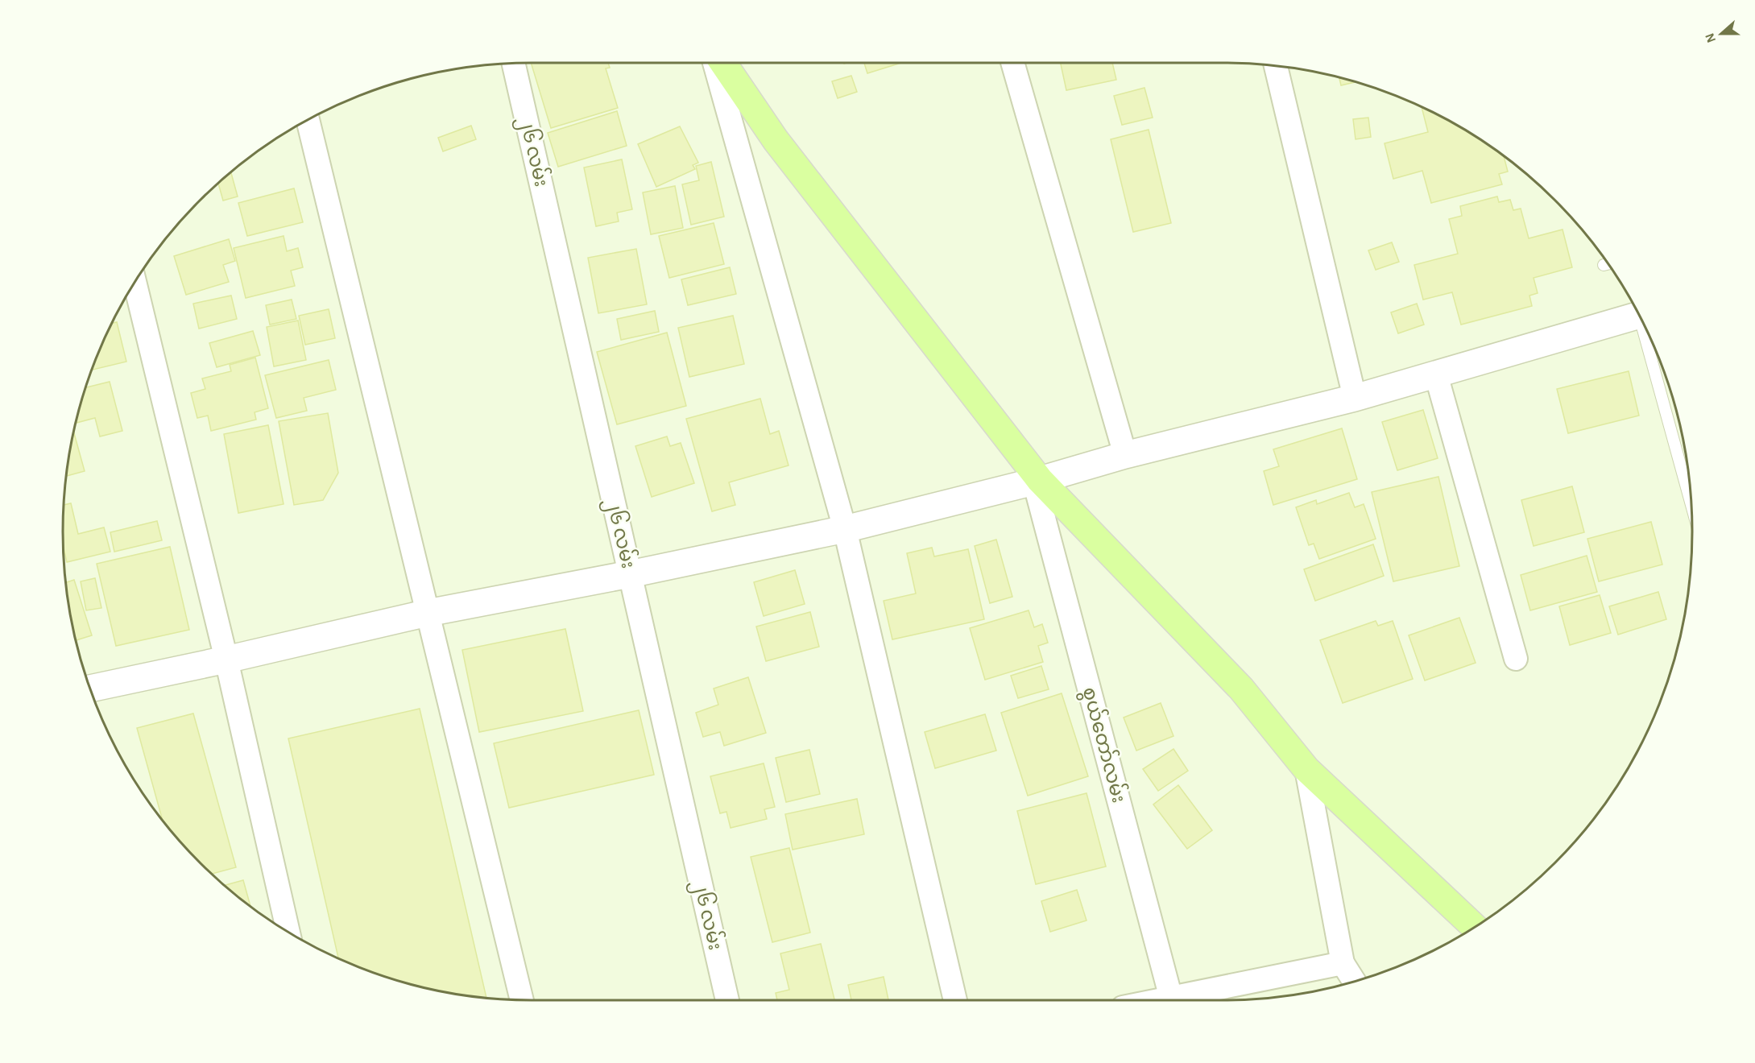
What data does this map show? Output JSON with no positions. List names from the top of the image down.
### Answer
{
  "streets": {
    "street": ["၂၆ လမ်း", "စွယ်တော်လမ်း"]
  },
  "north": "left"
}
